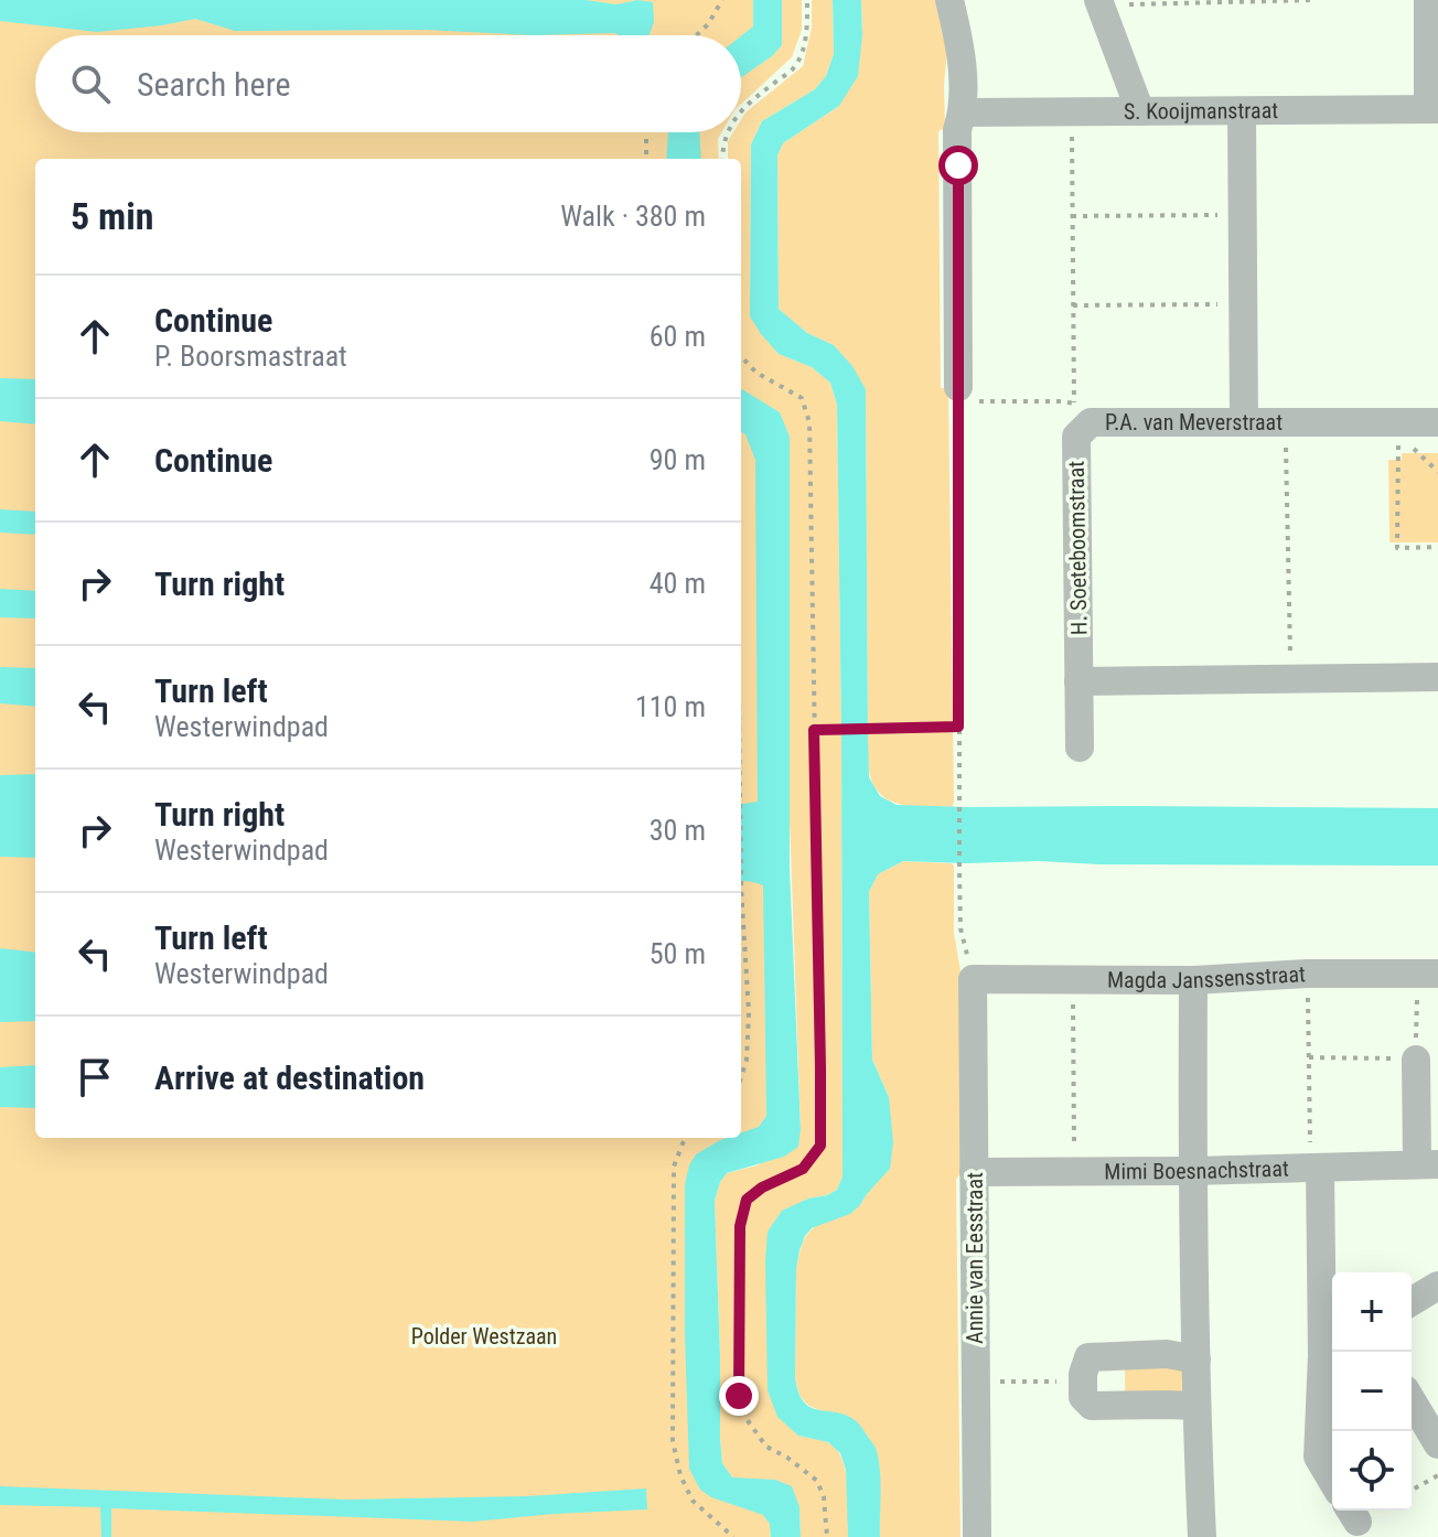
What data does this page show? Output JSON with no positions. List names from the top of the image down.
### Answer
{
  "streets": {
    "street": [
      "S. Kooijmanstraat",
      "P.A. van Meverstraat",
      "H. Soeteboomstraat",
      "Magda Janssensstraat",
      "Mimi Boesnachstraat",
      "Annie van Eesstraat"
    ]
  },
  "crossings": [
    ["P.A. van Meverstraat", "H. Soeteboomstraat"],
    ["Magda Janssensstraat", "Annie van Eesstraat"],
    ["Mimi Boesnachstraat", "Annie van Eesstraat"]
  ],
  "parks": ["Polder Westzaan"],
  "page": {
    "search": "Search here",
    "heading": ["5 min", "Walk · 380 m"],
    "list": [
      ["Continue", "P. Boorsmastraat", "60 m"],
      ["Continue", "90 m"],
      ["Turn right", "40 m"],
      ["Turn left", "Westerwindpad", "110 m"],
      ["Turn right", "Westerwindpad", "30 m"],
      ["Turn left", "Westerwindpad", "50 m"],
      "Arrive at destination"
    ],
    "map_buttons": ["+", "−"]
  }
}
